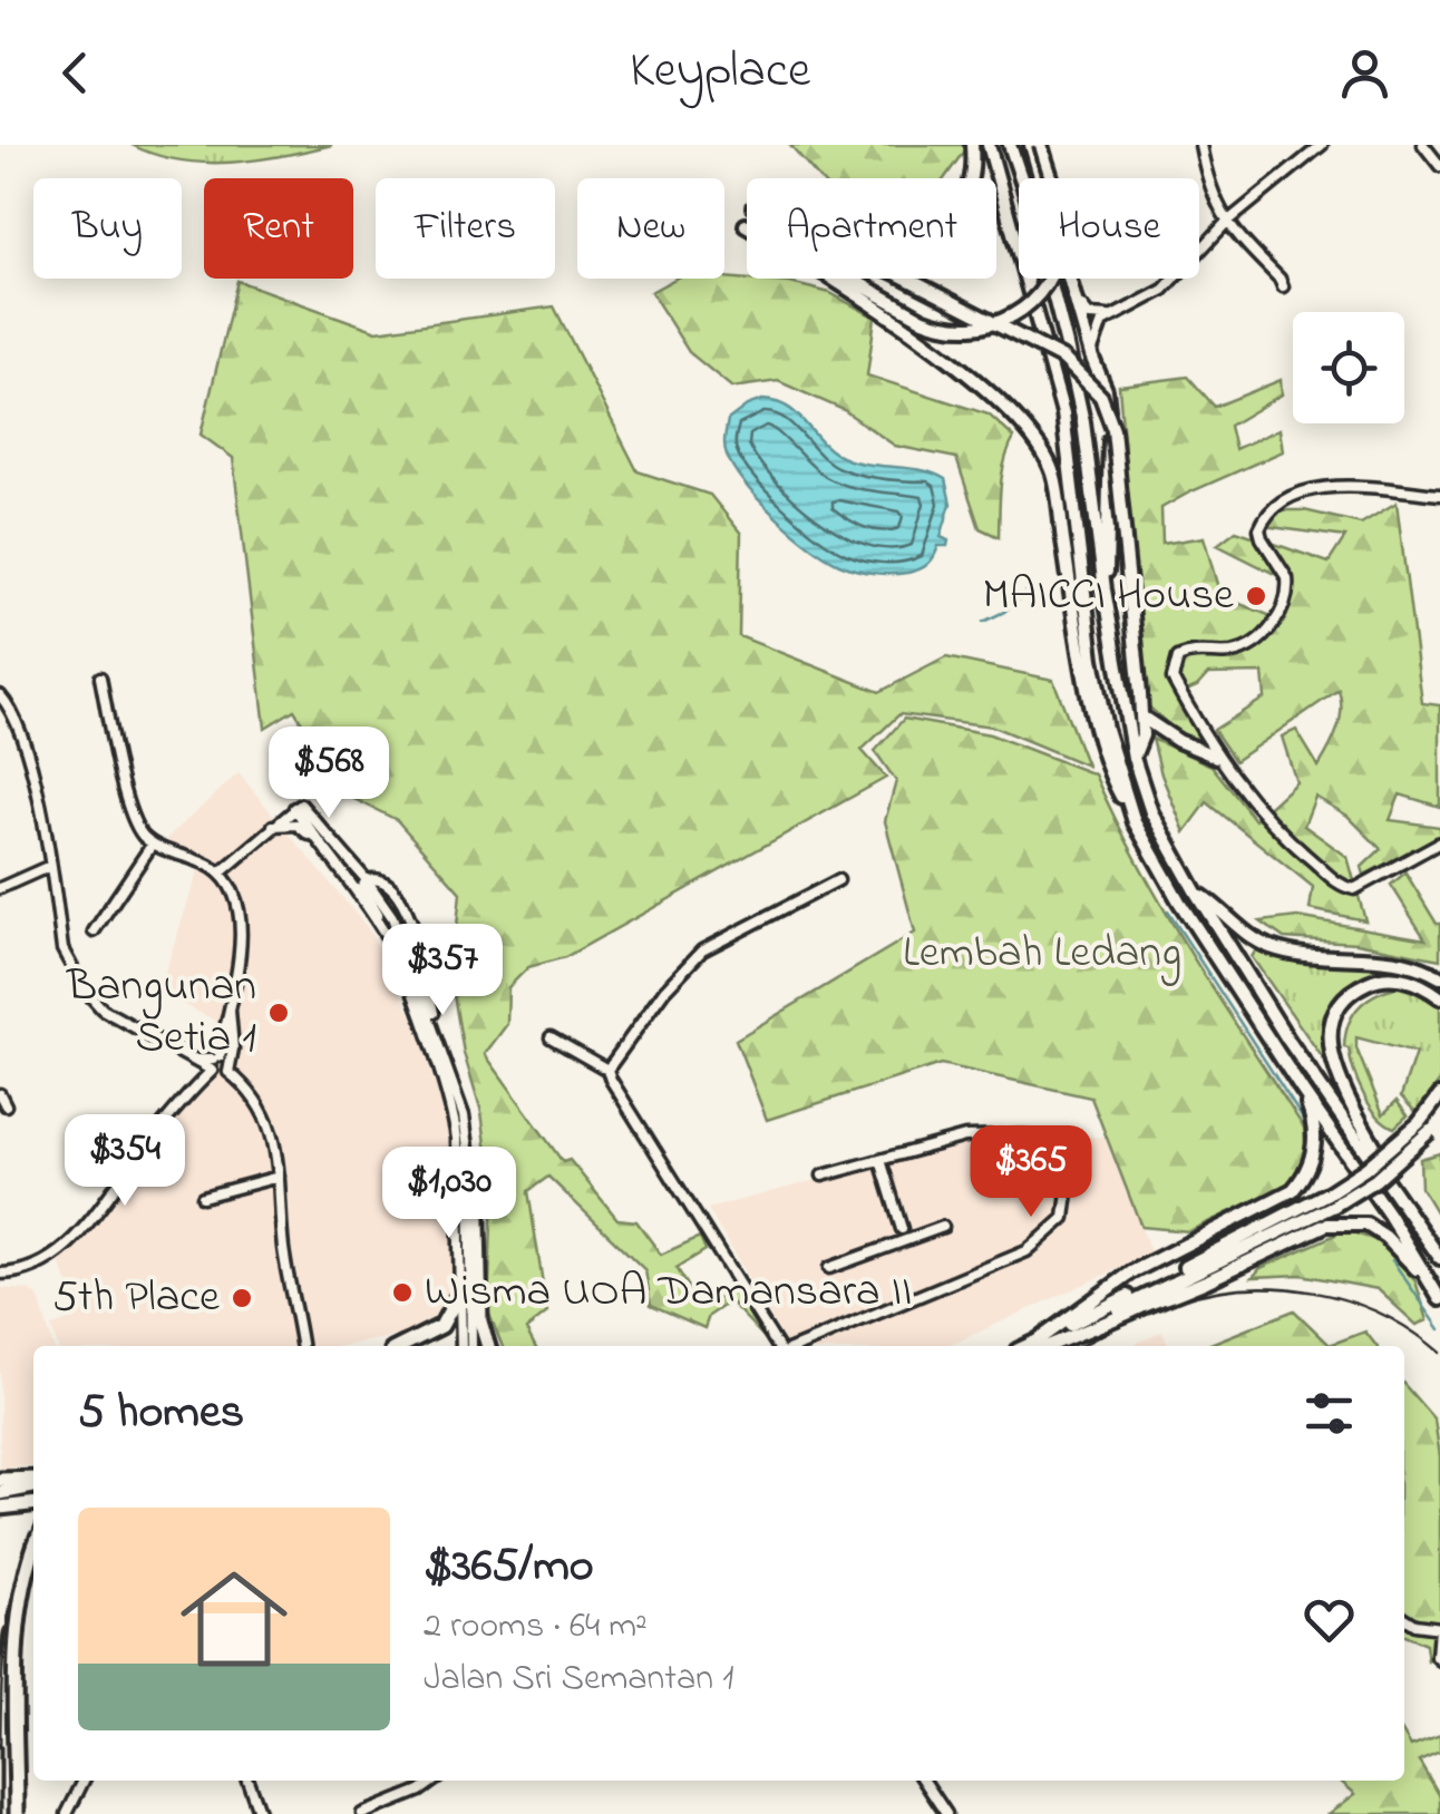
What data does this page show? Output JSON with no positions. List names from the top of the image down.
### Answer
{
  "parks": ["Lembah Ledang"],
  "places": [
    "MAICCI House",
    "Bangunan Setia 1",
    "Wisma UOA Damansara II",
    "5th Place"
  ],
  "page": {
    "header": "Keyplace",
    "chip": [
      "Buy",
      "Rent",
      "Filters",
      "New",
      "Apartment",
      "House"
    ],
    "price": [
      "$568",
      "$357",
      "$354",
      "$365",
      "$1,030"
    ],
    "heading": "5 homes",
    "list": [
      {
        "name": "$365/mo",
        "note": "2 rooms · 64 m² · Jalan Sri Semantan 1"
      }
    ]
  }
}
